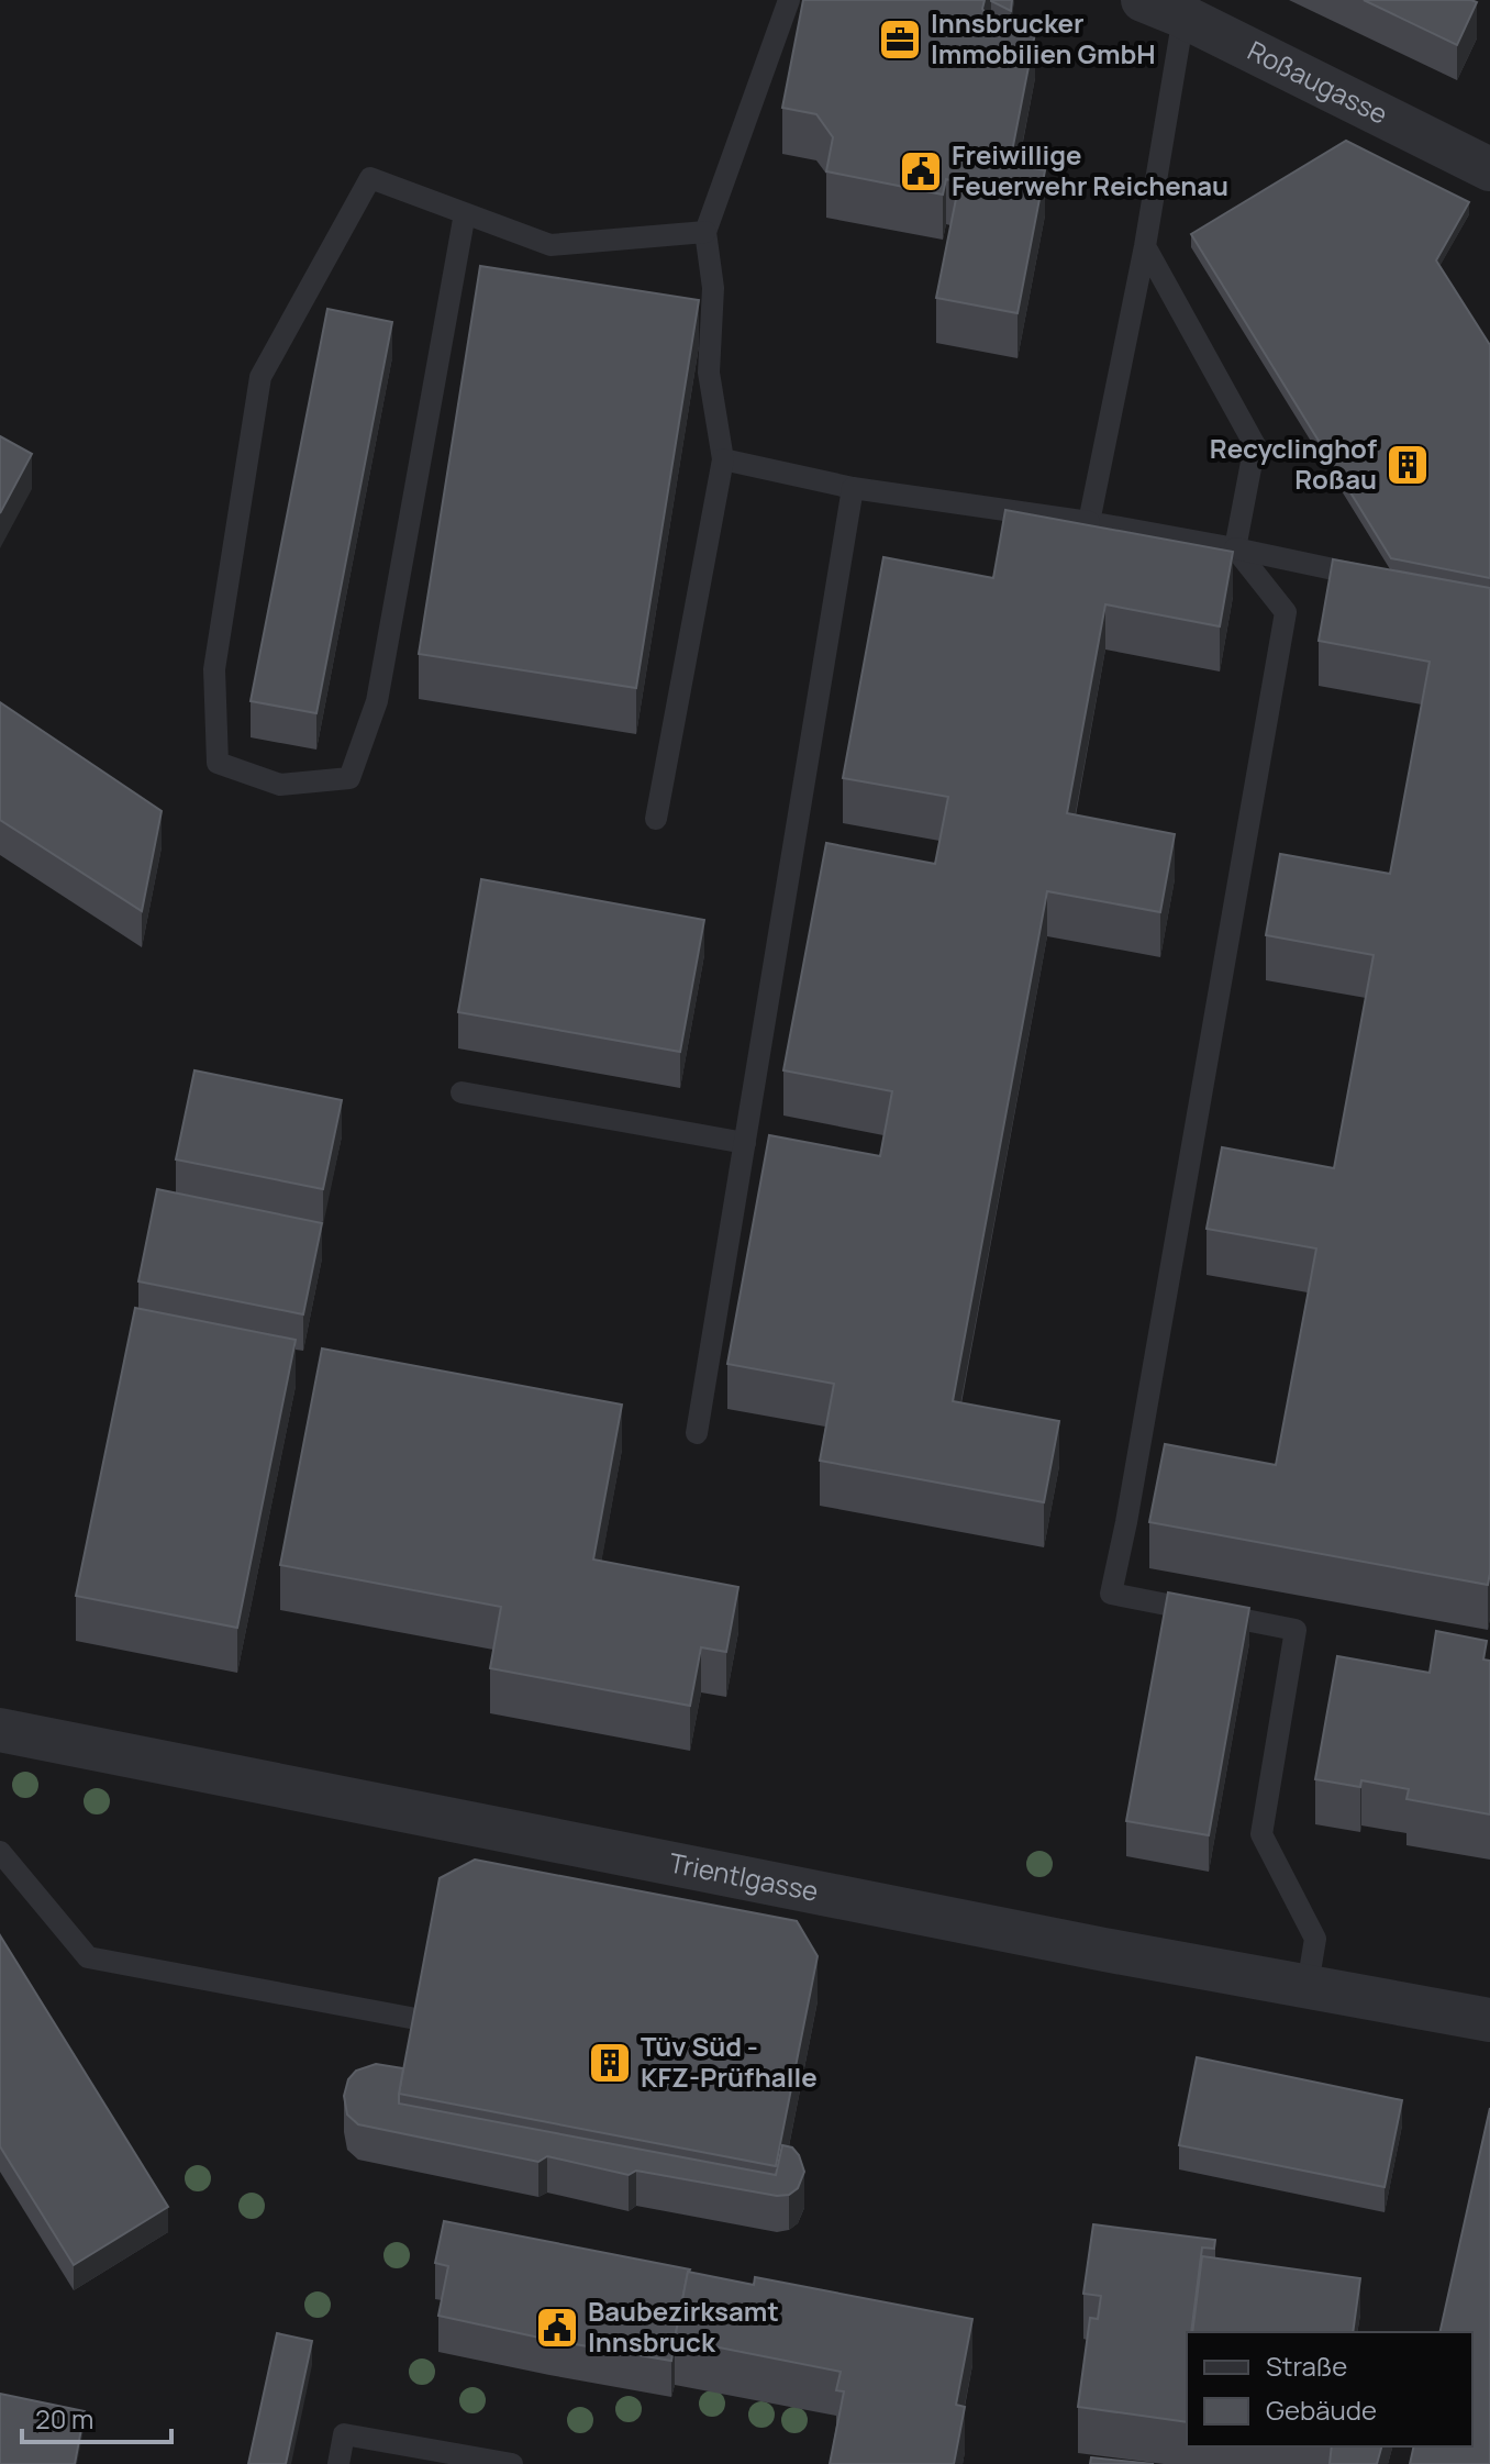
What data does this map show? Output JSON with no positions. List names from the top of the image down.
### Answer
{
  "streets": {
    "street": ["Roßaugasse", "Trientlgasse"]
  },
  "places": {
    "office": ["Innsbrucker Immobilien GmbH"],
    "public building": ["Freiwillige Feuerwehr Reichenau", "Baubezirksamt Innsbruck"],
    "building": ["Recyclinghof Roßau", "Tüv Süd - KFZ-Prüfhalle"]
  },
  "legend": ["Straße", "Gebäude"],
  "scale_bar": "20 m"
}
